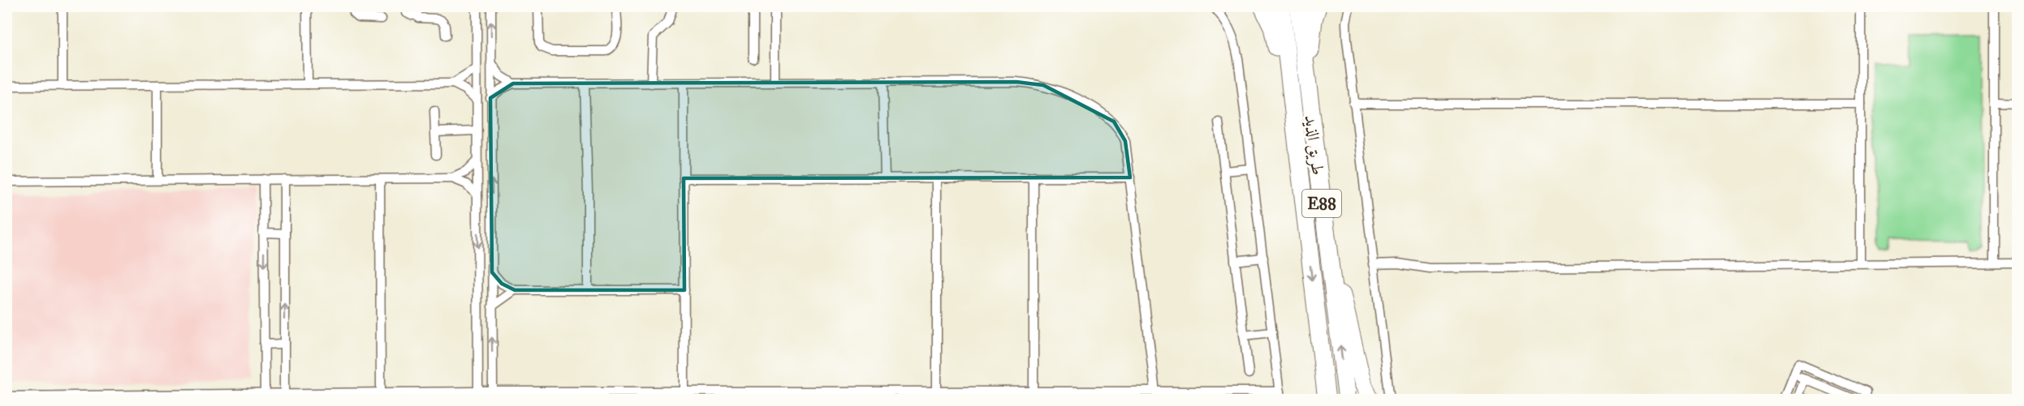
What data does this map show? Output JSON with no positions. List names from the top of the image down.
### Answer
{
  "streets": {
    "highway": ["طريق الذيد", "E88"]
  }
}
